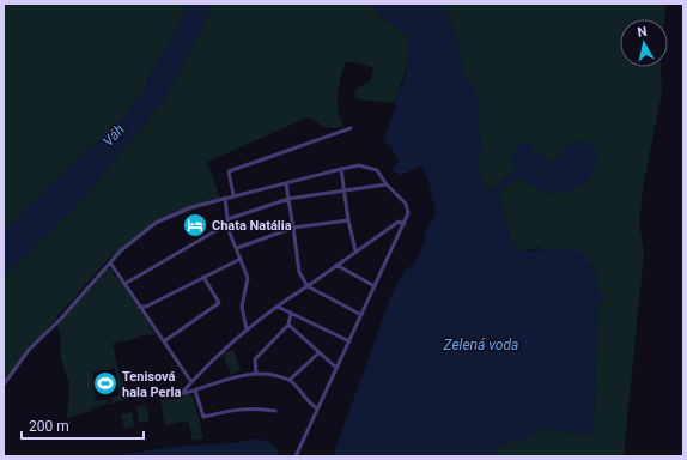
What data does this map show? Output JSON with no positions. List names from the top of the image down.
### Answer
{
  "water": ["Váh", "Zelená voda"],
  "places": {
    "hotel": ["Chata Natália"],
    "sports": ["Tenisová hala Perla"]
  },
  "scale_bar": "200 m",
  "north": "top"
}
